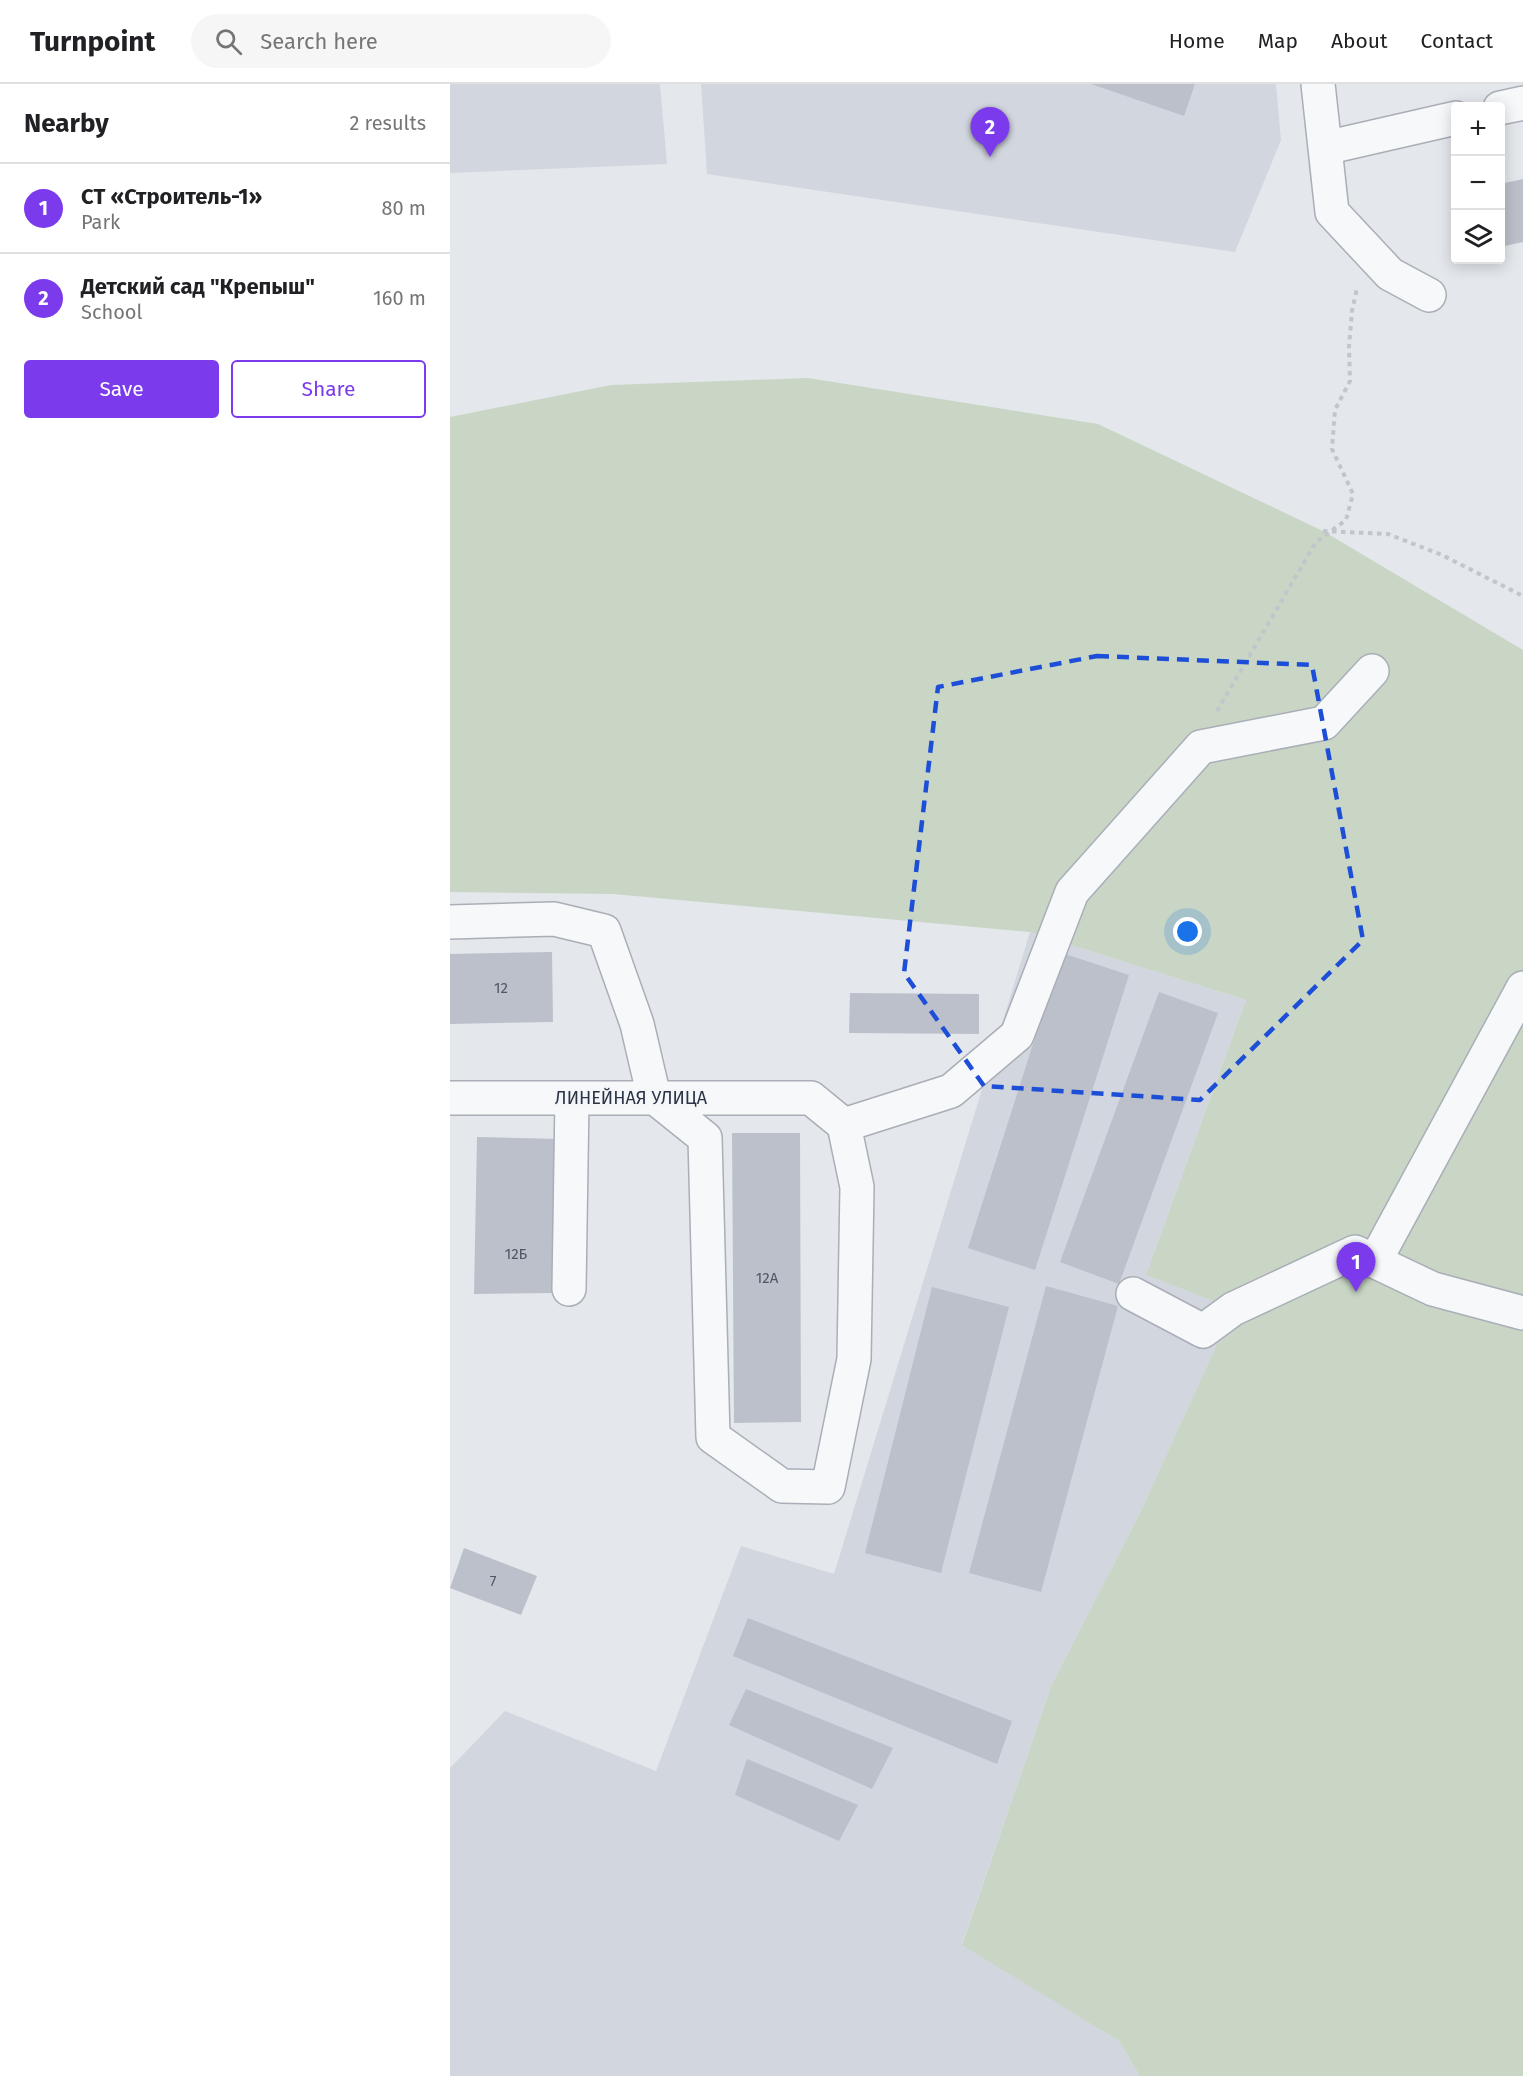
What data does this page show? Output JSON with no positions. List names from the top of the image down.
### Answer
{
  "streets": {
    "street": ["ЛИНЕЙНАЯ УЛИЦА"]
  },
  "house_numbers": [
    "12",
    "12Б",
    "12А",
    "7"
  ],
  "page": {
    "header": "Turnpoint",
    "search": "Search here",
    "nav": [
      "Home",
      "Map",
      "About",
      "Contact"
    ],
    "heading": ["Nearby", "2 results"],
    "map_buttons": ["+", "−"],
    "pins": ["2", "1"],
    "list": [
      {
        "mark": "1",
        "name": "СТ «Строитель-1»",
        "note": "Park",
        "value": "80 m"
      },
      {
        "mark": "2",
        "name": "Детский сад \"Крепыш\"",
        "note": "School",
        "value": "160 m"
      }
    ],
    "buttons": ["Save", "Share"]
  }
}
